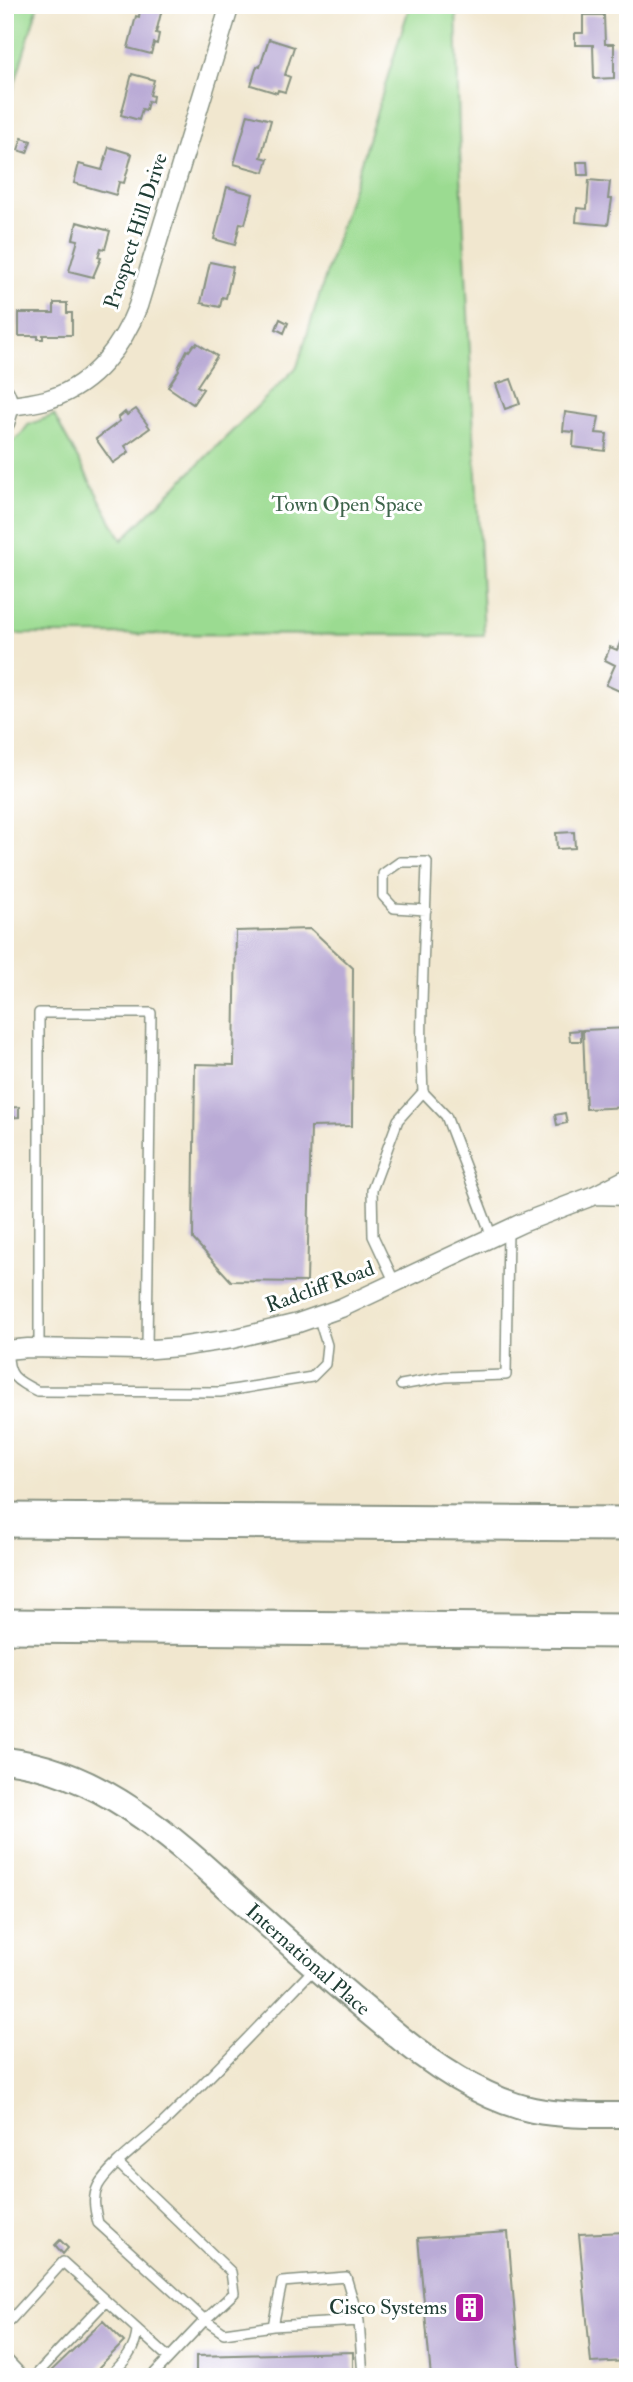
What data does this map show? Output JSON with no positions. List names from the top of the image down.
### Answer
{
  "streets": {
    "main road": ["International Place"],
    "street": ["Prospect Hill Drive", "Radcliff Road"]
  },
  "parks": ["Town Open Space"],
  "places": {
    "building": ["Cisco Systems"]
  }
}
